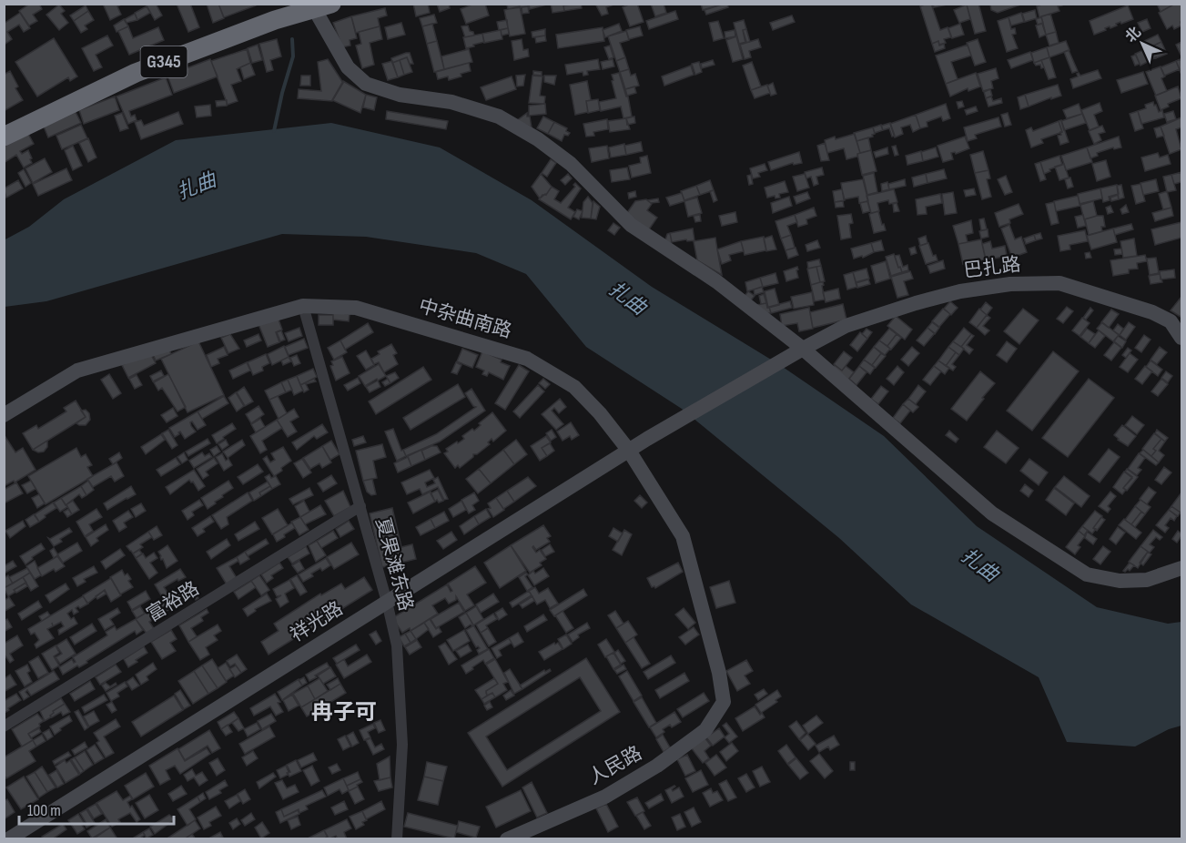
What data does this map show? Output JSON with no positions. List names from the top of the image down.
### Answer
{
  "streets": {
    "highway": ["G345"],
    "street": [
      "巴扎路",
      "中杂曲南路",
      "夏果滩东路",
      "富裕路",
      "祥光路",
      "人民路"
    ]
  },
  "crossings": [
    ["巴扎路", "祥光路"],
    ["中杂曲南路", "夏果滩东路"],
    ["中杂曲南路", "祥光路"],
    ["中杂曲南路", "人民路"],
    ["夏果滩东路", "富裕路"],
    ["夏果滩东路", "祥光路"]
  ],
  "districts": ["冉子可"],
  "water": ["扎曲"],
  "scale_bar": "100 m",
  "north": "top left"
}
